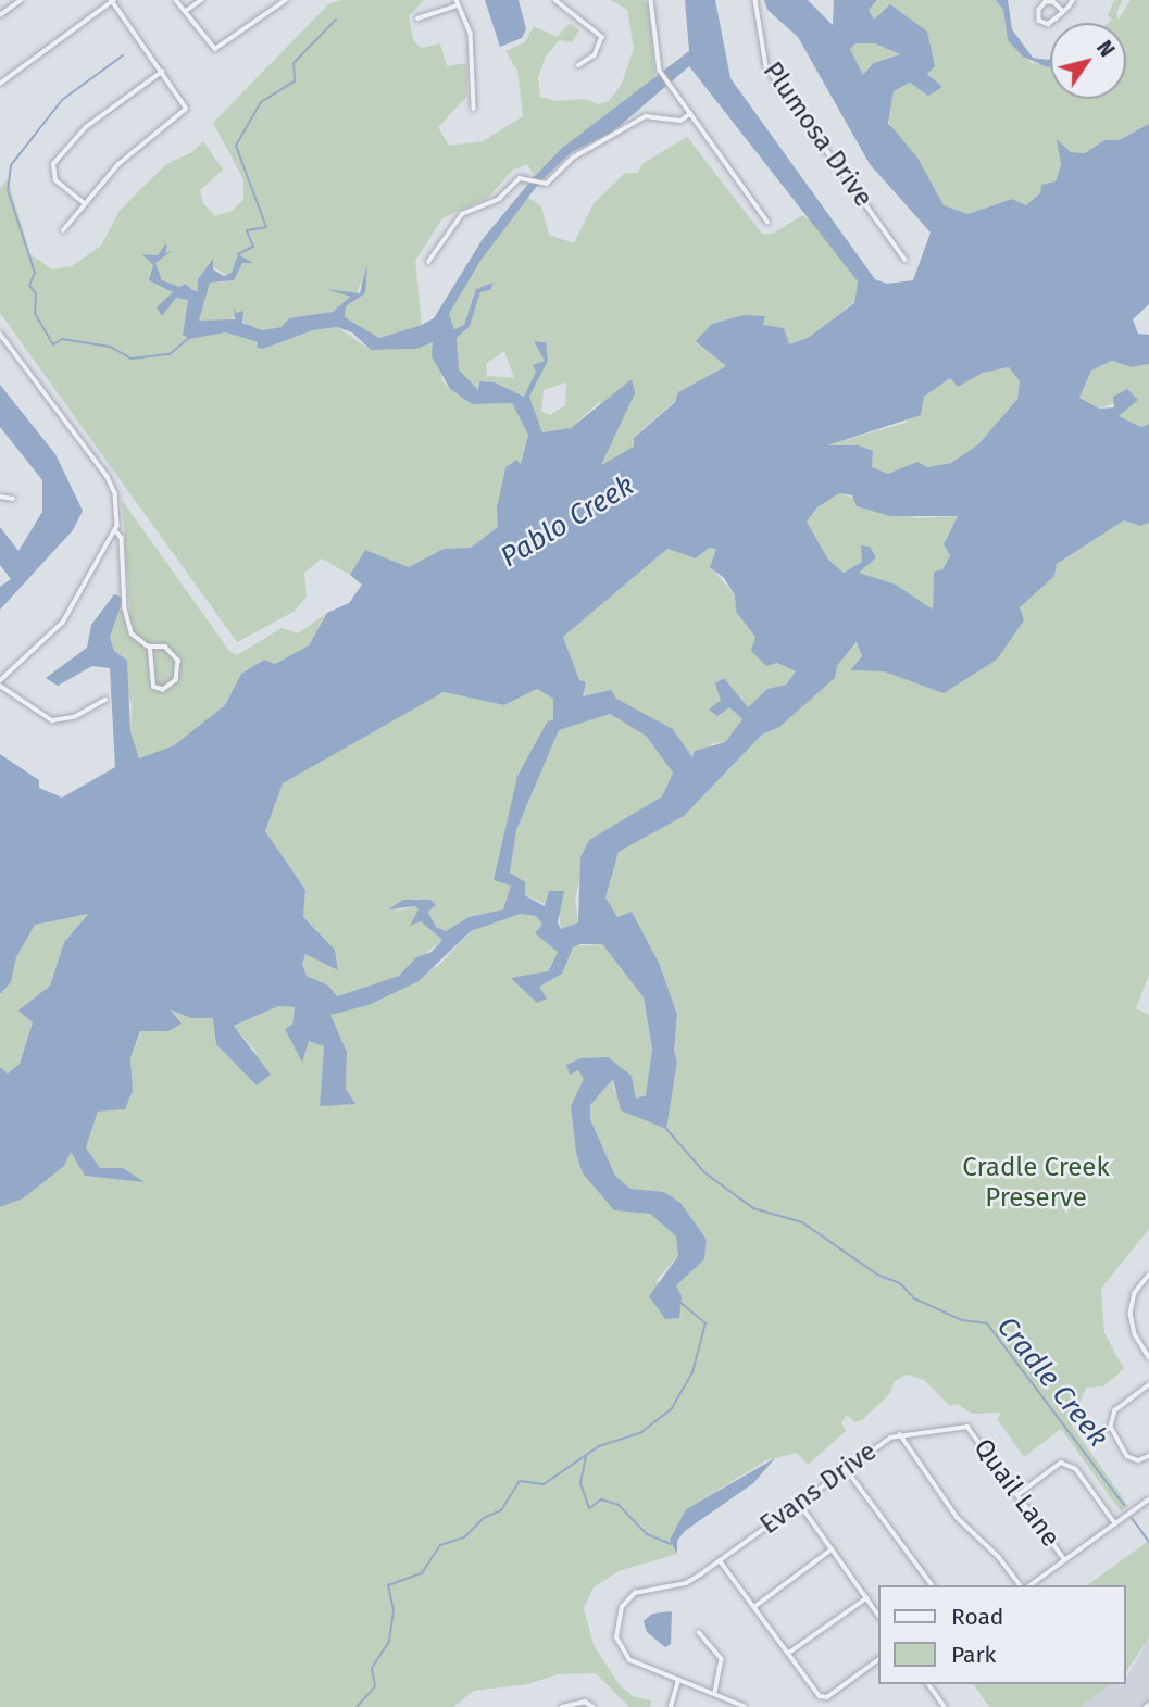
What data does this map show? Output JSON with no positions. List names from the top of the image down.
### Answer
{
  "streets": {
    "street": ["Plumosa Drive", "Evans Drive", "Quail Lane"]
  },
  "crossings": [
    ["Evans Drive", "Quail Lane"]
  ],
  "water": ["Pablo Creek", "Cradle Creek"],
  "parks": ["Cradle Creek Preserve"],
  "legend": ["Road", "Park"],
  "north": "top right"
}
